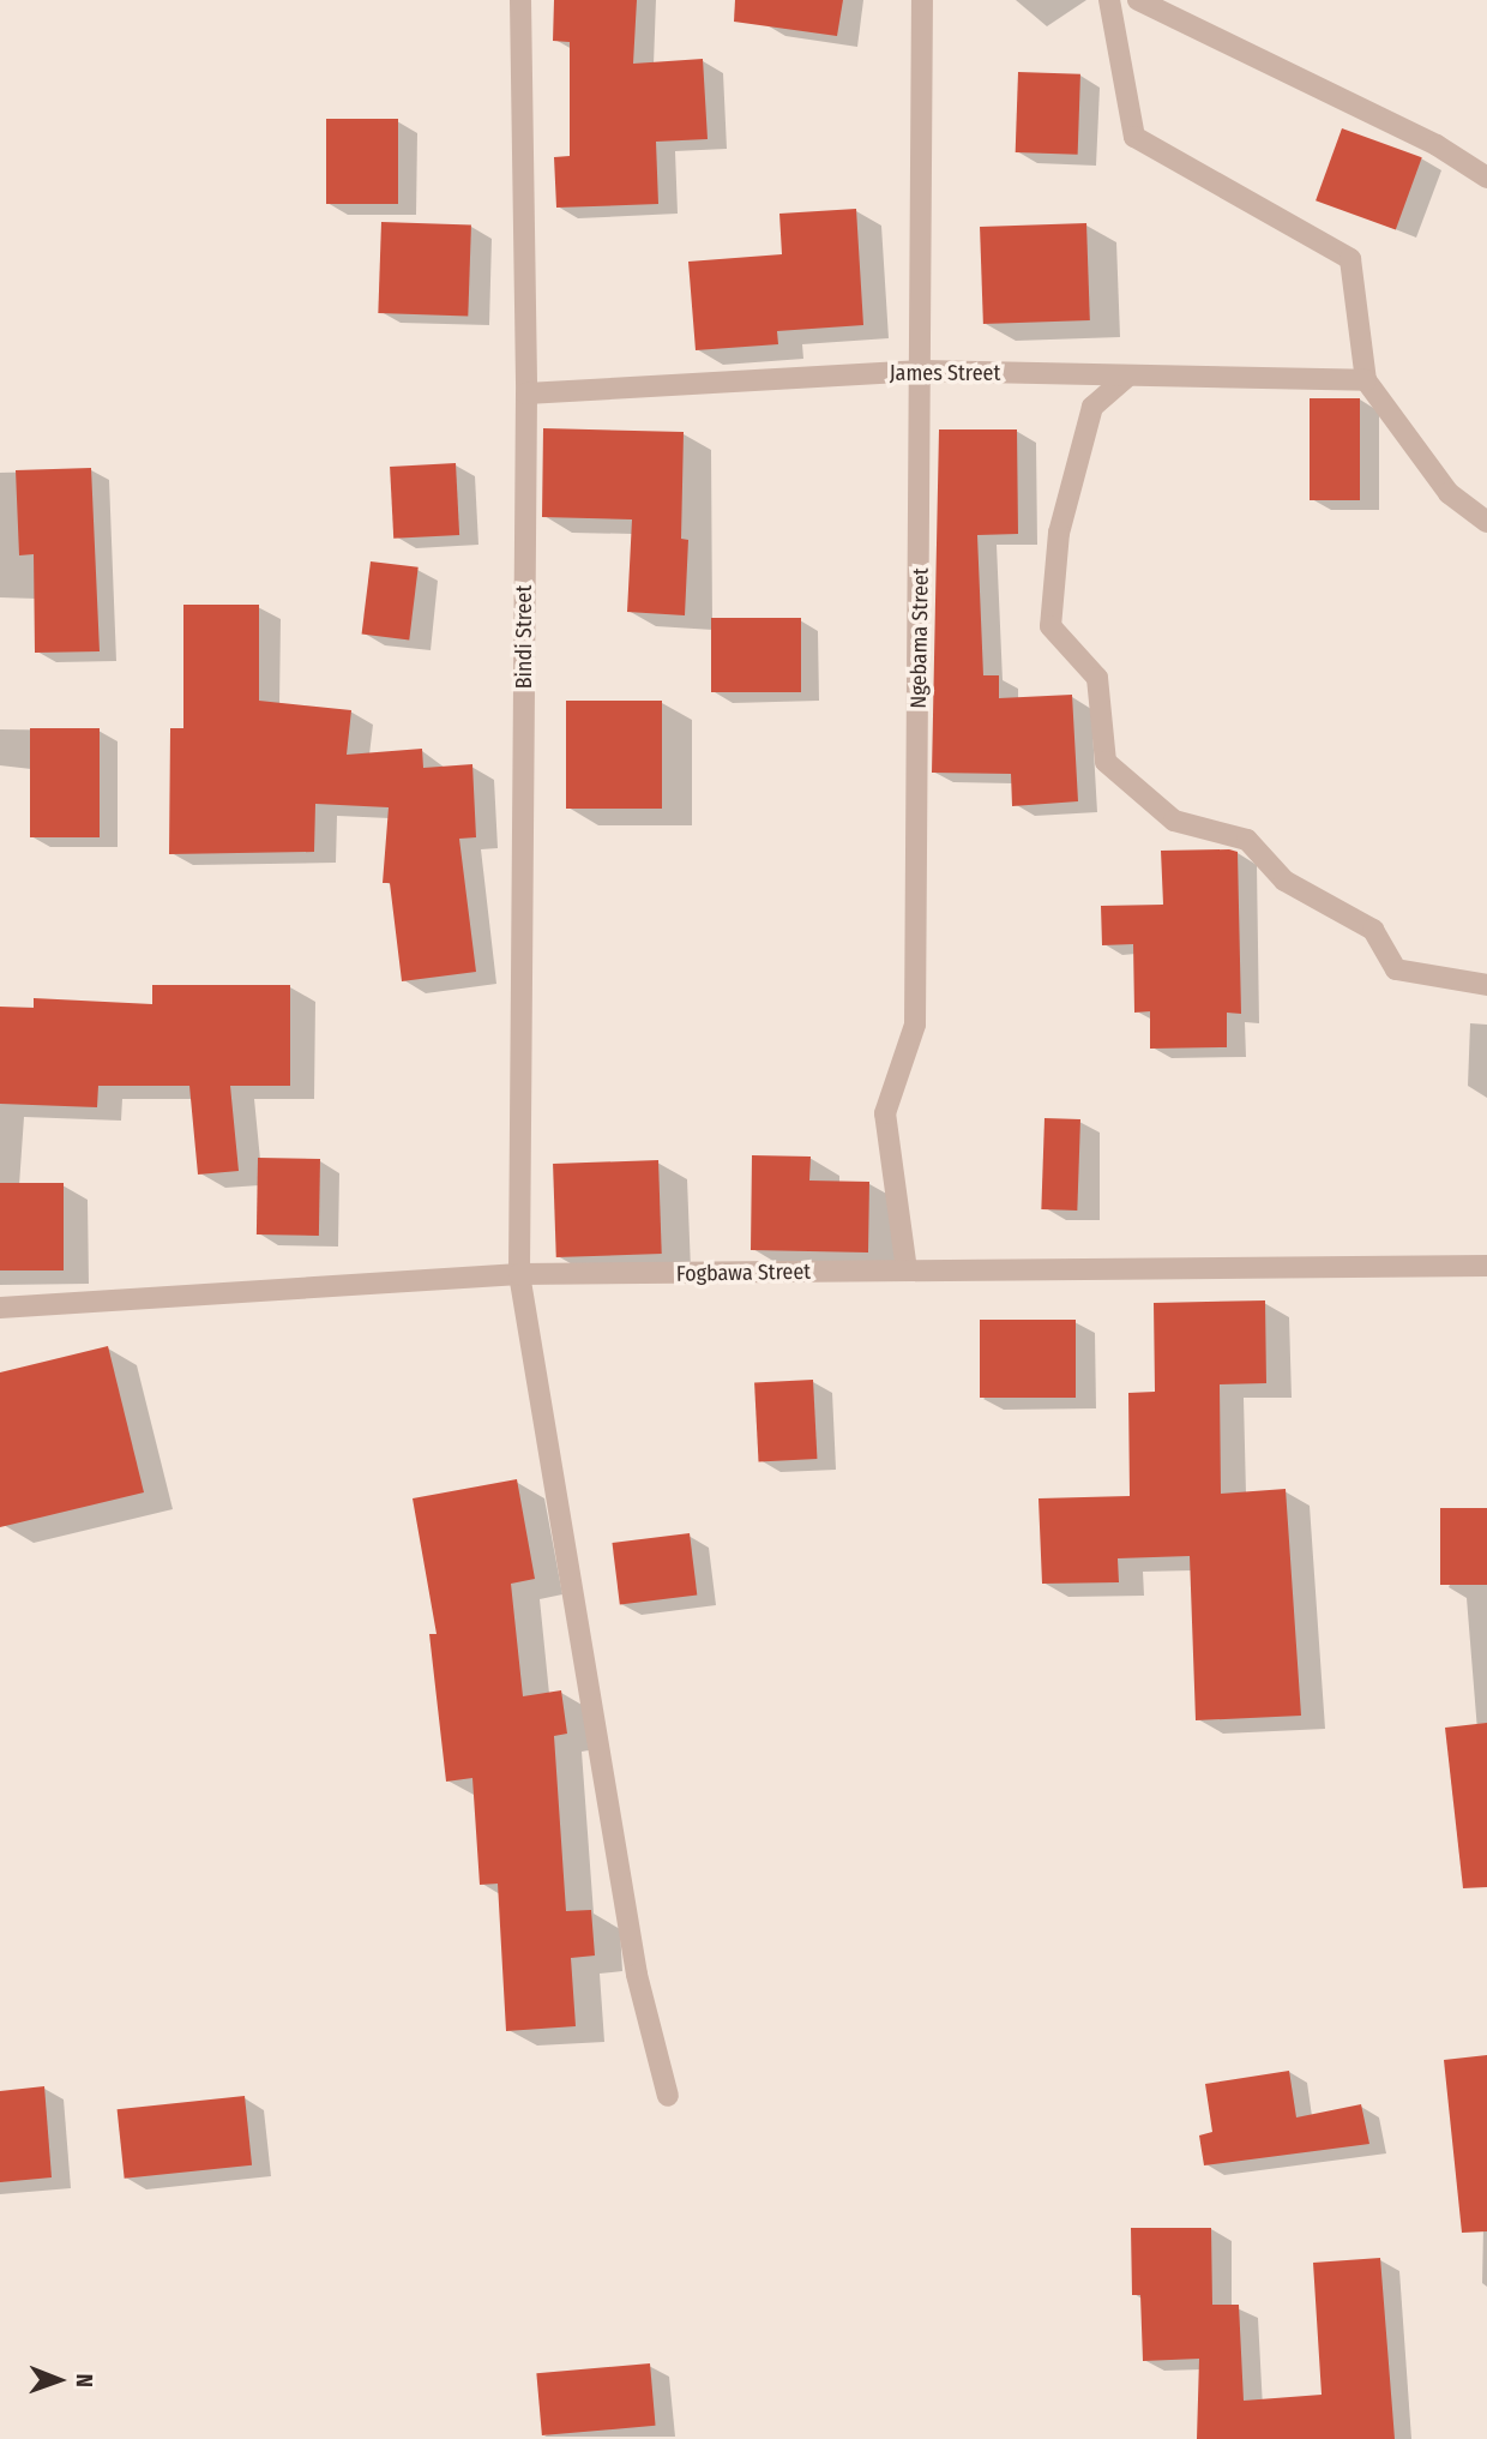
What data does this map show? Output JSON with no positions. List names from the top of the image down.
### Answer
{
  "streets": {
    "street": [
      "James Street",
      "Bindi Street",
      "Ngebama Street",
      "Fogbawa Street"
    ]
  },
  "crossings": [
    ["James Street", "Bindi Street"],
    ["James Street", "Ngebama Street"],
    ["Bindi Street", "Fogbawa Street"],
    ["Ngebama Street", "Fogbawa Street"]
  ],
  "north": "right"
}
